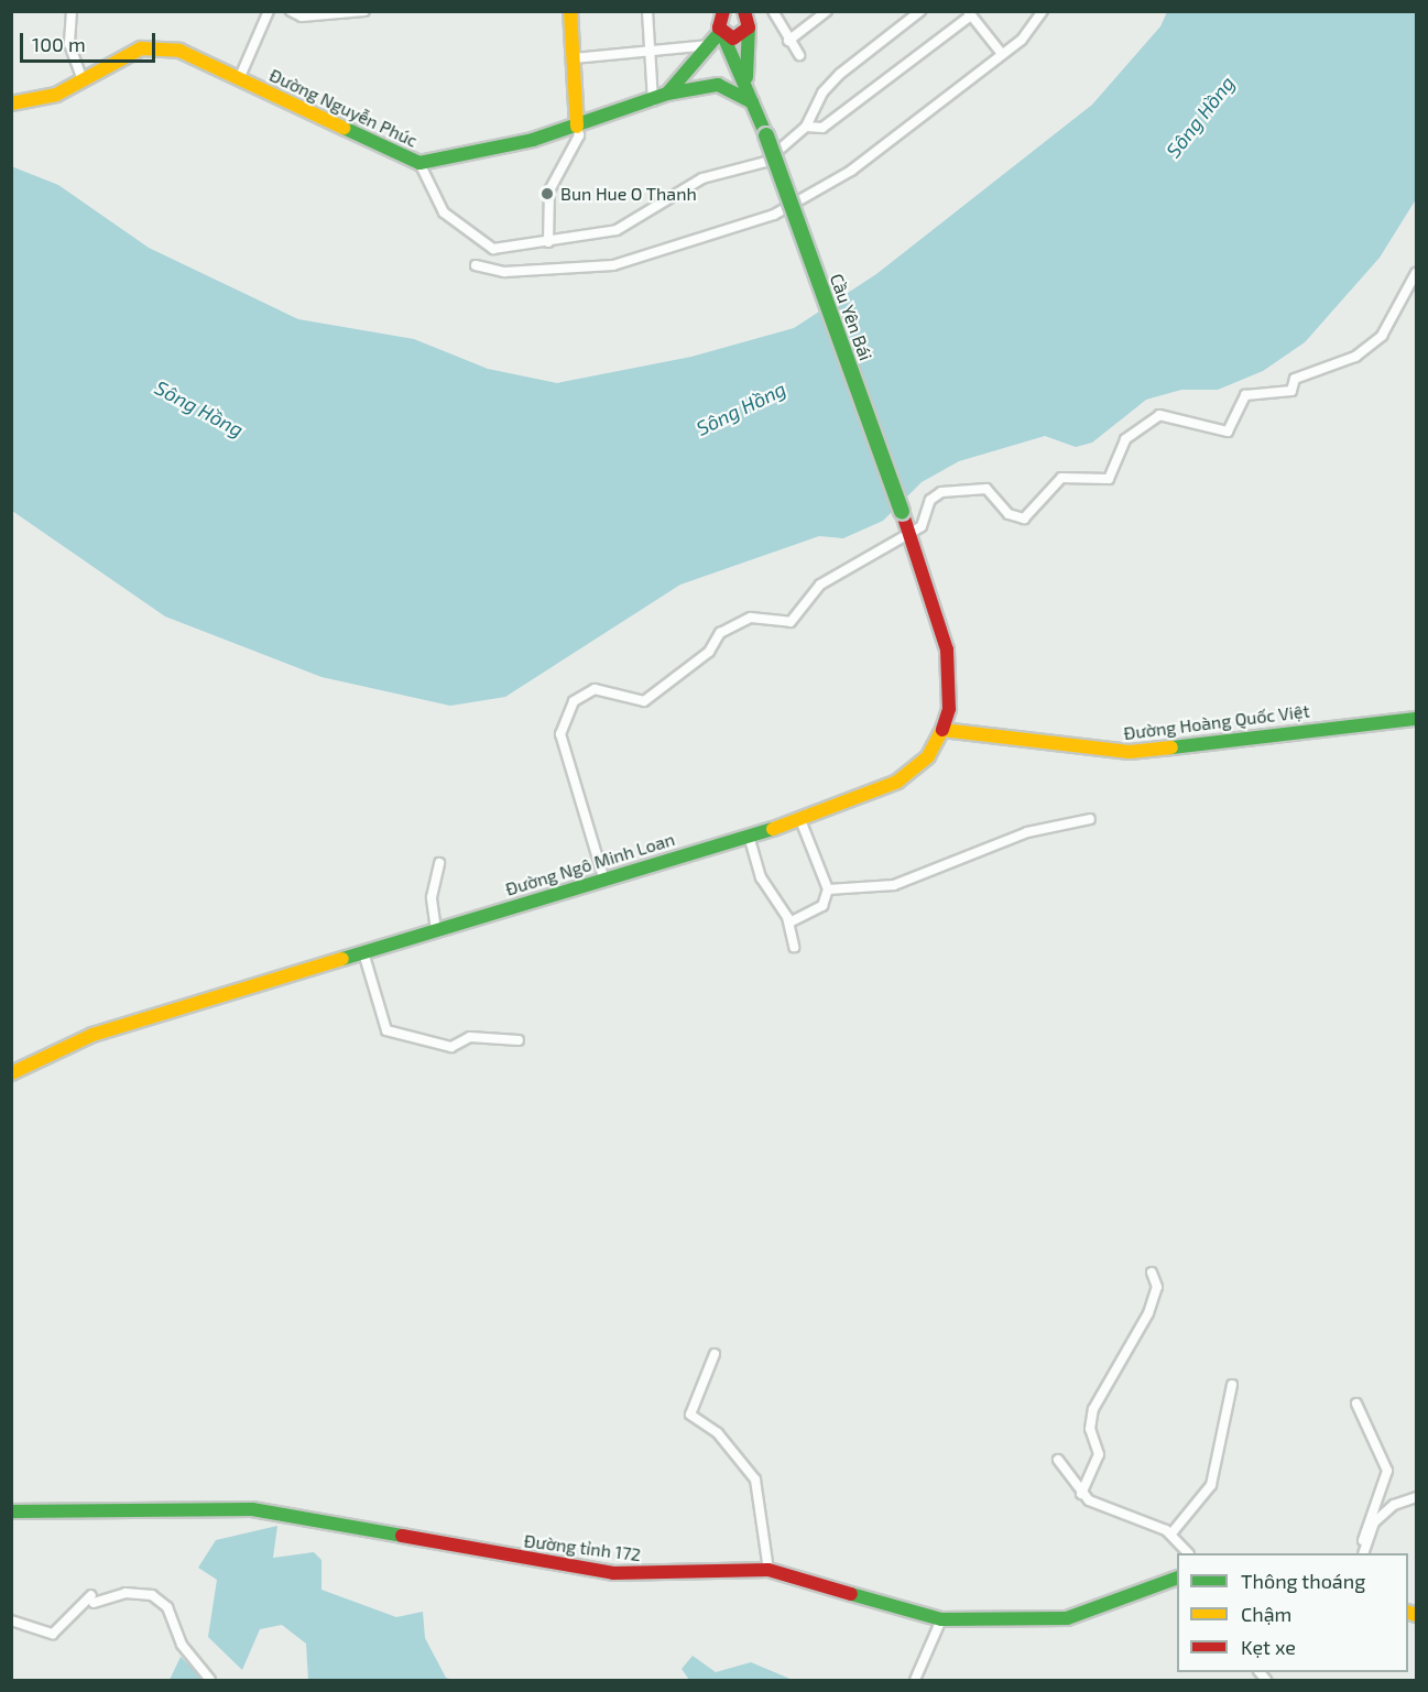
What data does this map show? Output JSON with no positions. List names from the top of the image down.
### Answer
{
  "streets": {
    "main road": [
      "Đường Nguyễn Phúc",
      "Cầu Yên Bái",
      "Đường Hoàng Quốc Việt",
      "Đường Ngô Minh Loan",
      "Đường tỉnh 172"
    ]
  },
  "crossings": [
    ["Đường Nguyễn Phúc", "Cầu Yên Bái"],
    ["Cầu Yên Bái", "Đường Ngô Minh Loan"],
    ["Đường Hoàng Quốc Việt", "Đường Ngô Minh Loan"]
  ],
  "water": ["Sông Hồng"],
  "places": ["Bun Hue O Thanh"],
  "legend": ["Thông thoáng", "Chậm", "Kẹt xe"],
  "scale_bar": "100 m"
}
